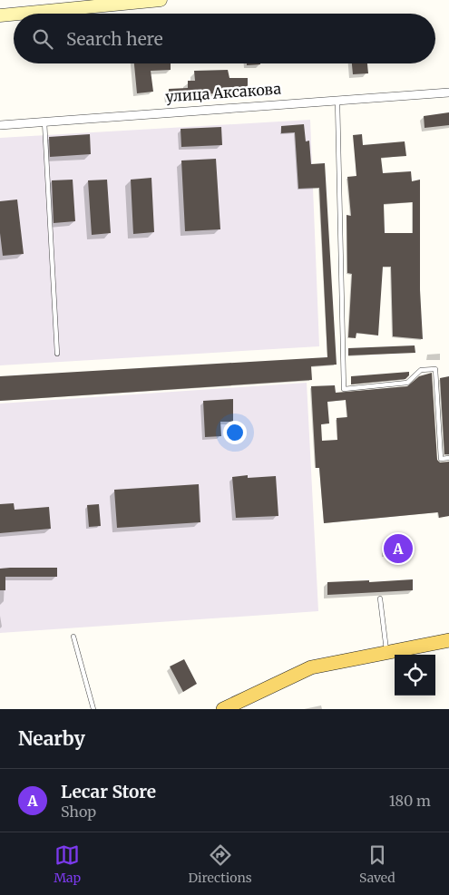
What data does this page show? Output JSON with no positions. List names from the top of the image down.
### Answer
{
  "streets": {
    "street": ["улица Аксакова"]
  },
  "page": {
    "search": "Search here",
    "pins": "A",
    "heading": "Nearby",
    "list": [
      {
        "mark": "A",
        "name": "Lecar Store",
        "note": "Shop",
        "value": "180 m"
      }
    ],
    "nav": ["Map", "Directions", "Saved"]
  }
}
